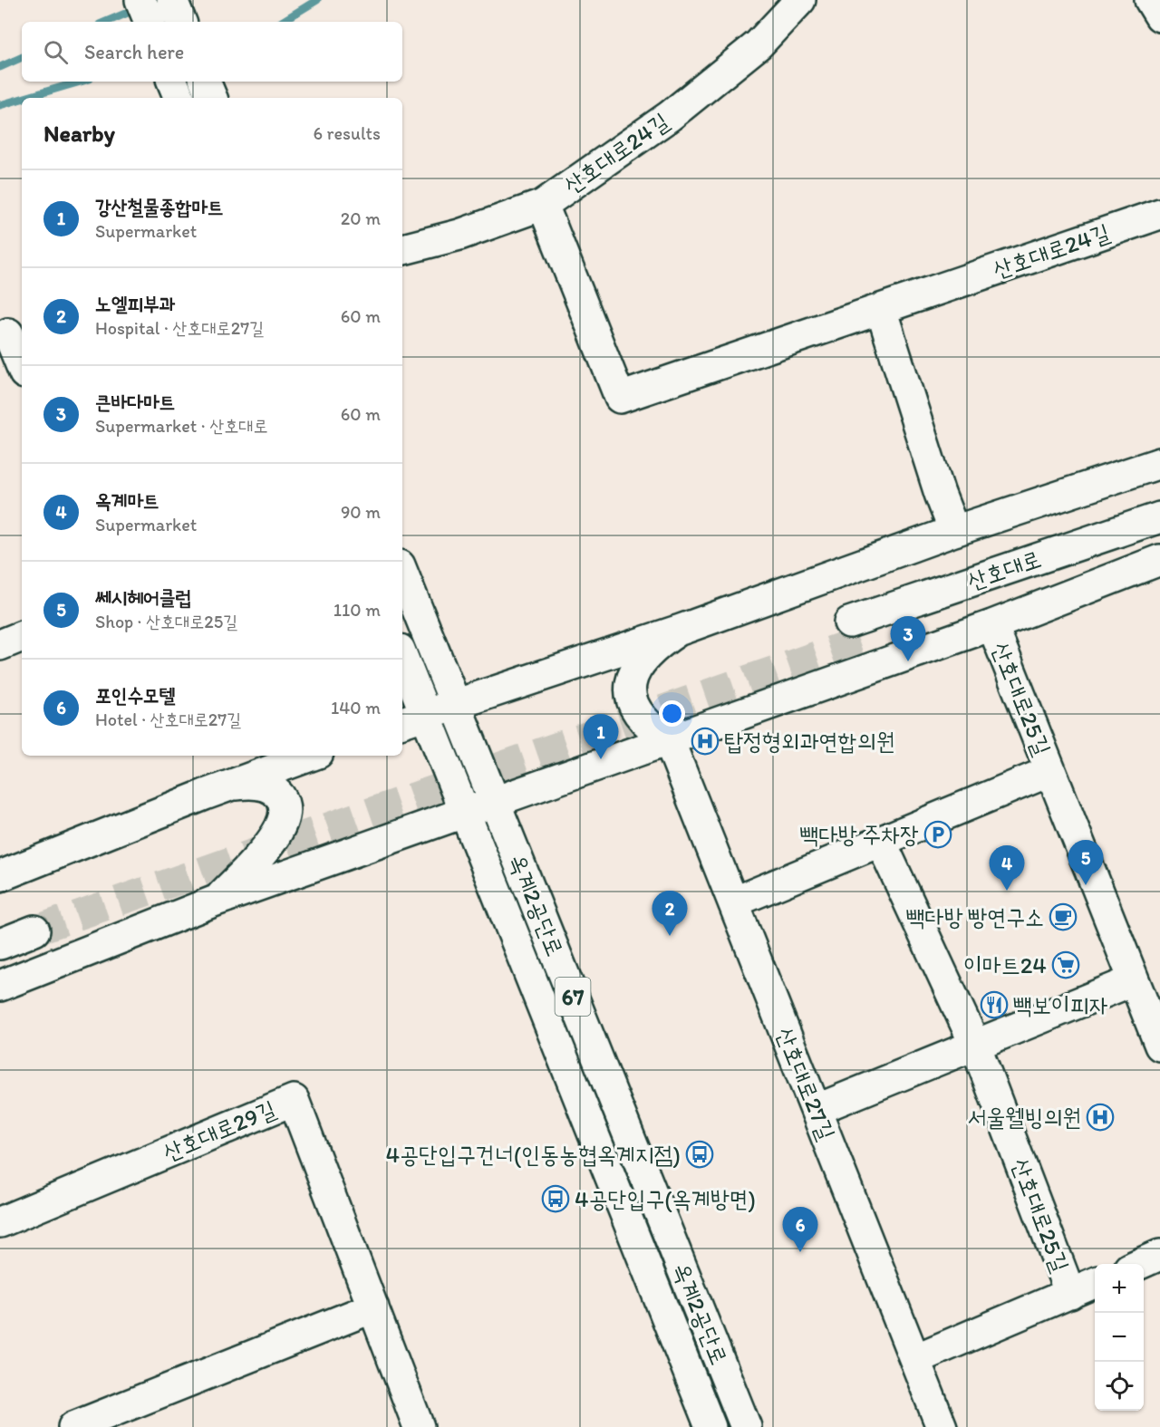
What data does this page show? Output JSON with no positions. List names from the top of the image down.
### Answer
{
  "streets": {
    "street": [
      "산호대로24길",
      "산호대로",
      "산호대로25길",
      "옥계2공단로",
      "67",
      "산호대로27길",
      "산호대로29길"
    ]
  },
  "crossings": [
    ["산호대로25길", "산호대로27길"]
  ],
  "places": {
    "hospital": ["탑정형외과연합의원", "서울웰빙의원"],
    "parking": ["빽다방 주차장"],
    "cafe": ["빽다방 빵연구소"],
    "supermarket": ["이마트24"],
    "restaurant": ["빽보이피자"],
    "bus stop": ["4공단입구건너(인동농협옥계지점)", "4공단입구(옥계방면)"]
  },
  "page": {
    "search": "Search here",
    "heading": ["Nearby", "6 results"],
    "list": [
      {
        "mark": "1",
        "name": "강산철물종합마트",
        "note": "Supermarket",
        "value": "20 m"
      },
      {
        "mark": "2",
        "name": "노엘피부과",
        "note": "Hospital · 산호대로27길",
        "value": "60 m"
      },
      {
        "mark": "3",
        "name": "큰바다마트",
        "note": "Supermarket · 산호대로",
        "value": "60 m"
      },
      {
        "mark": "4",
        "name": "옥계마트",
        "note": "Supermarket",
        "value": "90 m"
      },
      {
        "mark": "5",
        "name": "쎄시헤어클럽",
        "note": "Shop · 산호대로25길",
        "value": "110 m"
      },
      {
        "mark": "6",
        "name": "포인수모텔",
        "note": "Hotel · 산호대로27길",
        "value": "140 m"
      }
    ],
    "pins": [
      "3",
      "1",
      "5",
      "4",
      "2",
      "6"
    ],
    "map_buttons": ["+", "−"]
  }
}
